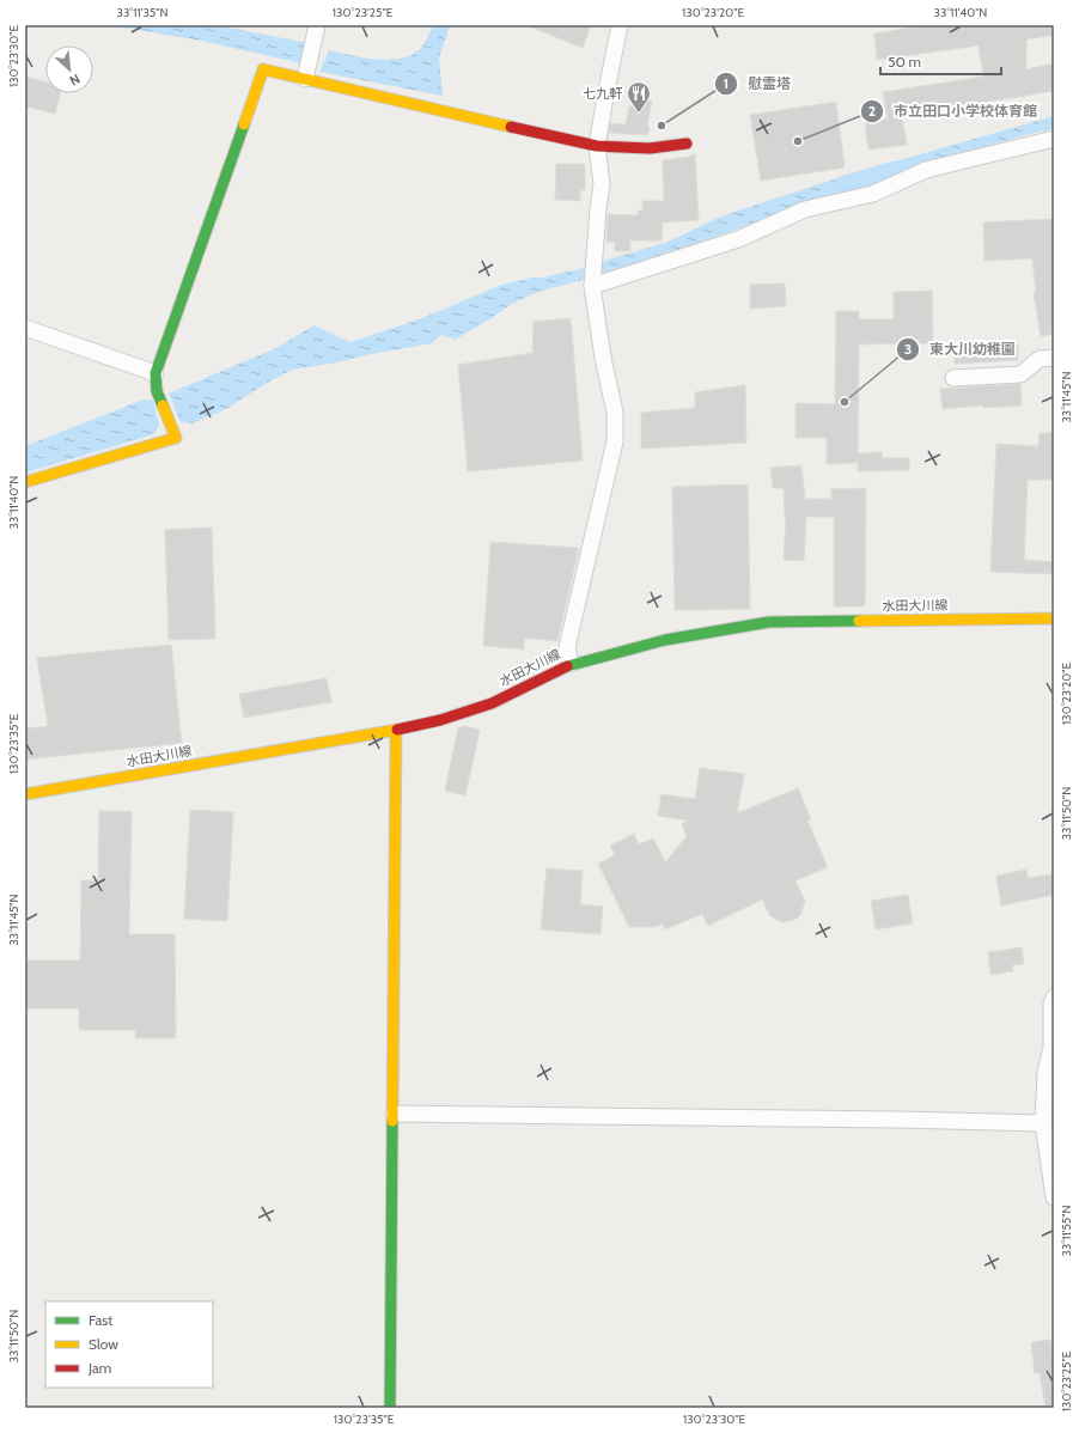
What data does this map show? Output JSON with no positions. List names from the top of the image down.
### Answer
{
  "streets": {
    "street": ["水田大川線"]
  },
  "places": {
    "restaurant": ["七九軒"],
    "other": ["慰霊塔", "市立田口小学校体育館", "東大川幼稚園"]
  },
  "legend": ["Fast", "Slow", "Jam"],
  "scale_bar": "50 m",
  "north": "bottom right",
  "coordinates": [
    "33°11'35\"N",
    "130°23'25\"E",
    "130°23'20\"E",
    "33°11'40\"N",
    "130°23'30\"E",
    "33°11'45\"N",
    "130°23'35\"E",
    "33°11'50\"N",
    "33°11'55\"N"
  ]
}
